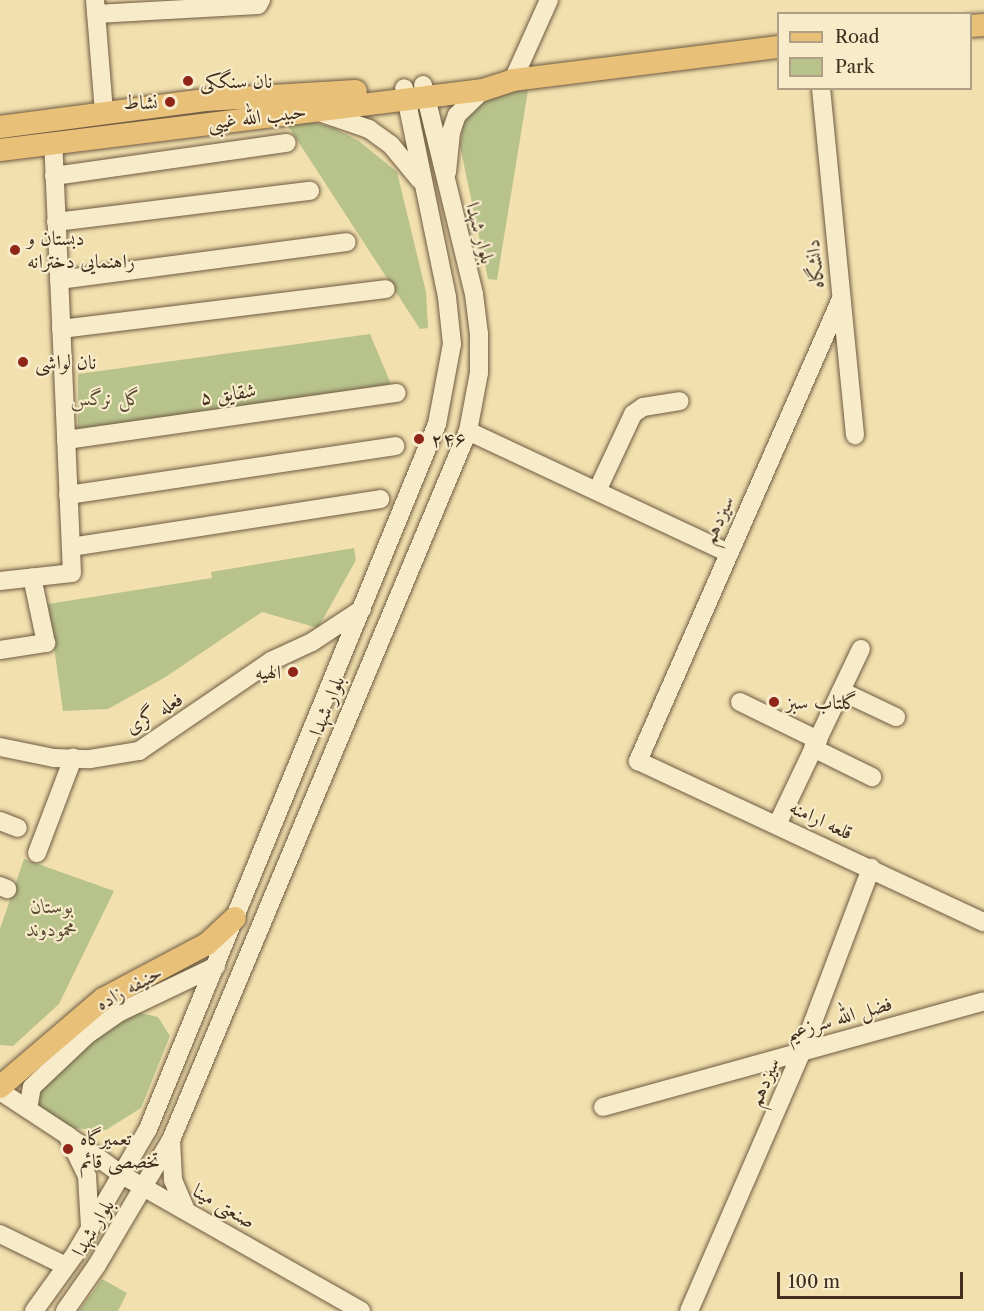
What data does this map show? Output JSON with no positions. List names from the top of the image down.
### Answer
{
  "streets": {
    "main road": ["حبیب الله غیبی", "حنیفه زاده"],
    "street": [
      "بلوار شهدا",
      "دانشگاه",
      "شقایق ۵",
      "سیزدهم",
      "فعله گری",
      "قلعه ارامنه",
      "فضل الله سرزعیم",
      "صنعتی مینا"
    ]
  },
  "crossings": [
    ["حبیب الله غیبی", "بلوار شهدا"],
    ["بلوار شهدا", "فعله گری"],
    ["بلوار شهدا", "حنیفه زاده"],
    ["بلوار شهدا", "صنعتی مینا"],
    ["دانشگاه", "سیزدهم"],
    ["سیزدهم", "قلعه ارامنه"],
    ["سیزدهم", "فضل الله سرزعیم"],
    ["حنیفه زاده", "صنعتی مینا"]
  ],
  "parks": ["گل نرگس", "بوستان محمودوند"],
  "places": [
    "نان سنگکی",
    "نشاط",
    "دبستان و راهنمایی دخترانه",
    "نان لواشی",
    "۲۴۶",
    "الهیه",
    "گلتاب سبز",
    "تعمیرگاه تخصصی قائم"
  ],
  "legend": ["Road", "Park"],
  "scale_bar": "100 m"
}
